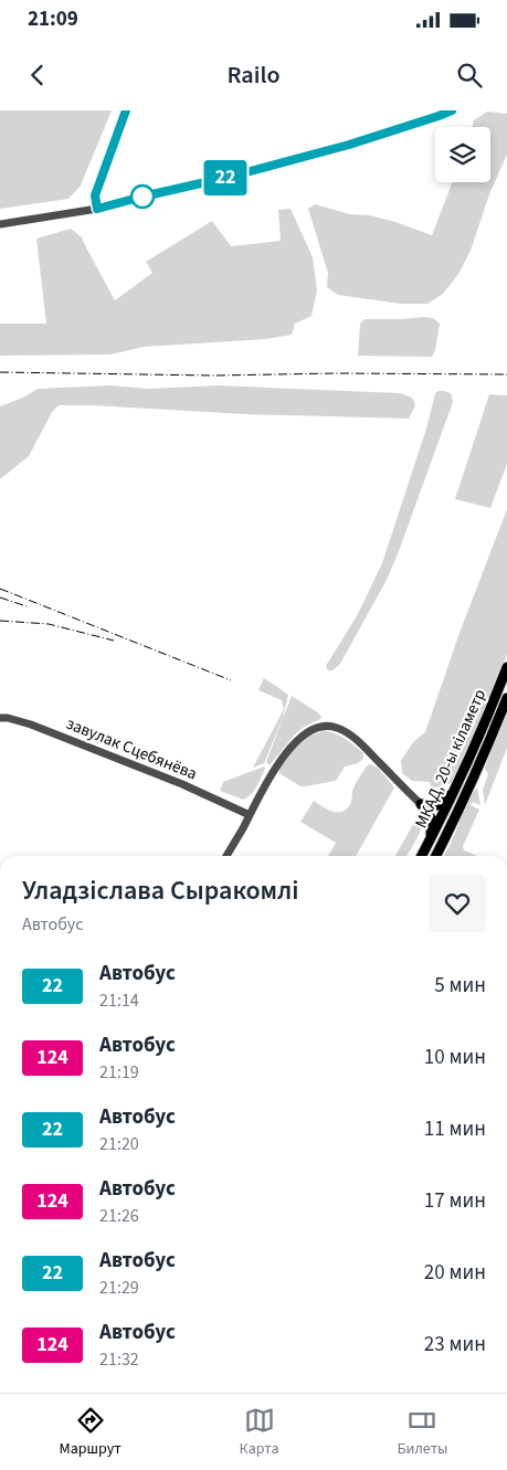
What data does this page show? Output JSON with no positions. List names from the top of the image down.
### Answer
{
  "streets": {
    "highway": ["МКАД, 20-ы кіламетр"],
    "street": ["завулак Сцебянёва"]
  },
  "lines": ["bus line 22"],
  "page": {
    "status": "21:09",
    "header": "Railo",
    "on_map": "22",
    "heading": ["Уладзіслава Сыракомлі", "Автобус"],
    "list": [
      {
        "mark": "22",
        "name": "Автобус",
        "note": "21:14",
        "value": "5 мин"
      },
      {
        "mark": "124",
        "name": "Автобус",
        "note": "21:19",
        "value": "10 мин"
      },
      {
        "mark": "22",
        "name": "Автобус",
        "note": "21:20",
        "value": "11 мин"
      },
      {
        "mark": "124",
        "name": "Автобус",
        "note": "21:26",
        "value": "17 мин"
      },
      {
        "mark": "22",
        "name": "Автобус",
        "note": "21:29",
        "value": "20 мин"
      },
      {
        "mark": "124",
        "name": "Автобус",
        "note": "21:32",
        "value": "23 мин"
      }
    ],
    "tabs": ["Маршрут", "Карта", "Билеты"]
  }
}
